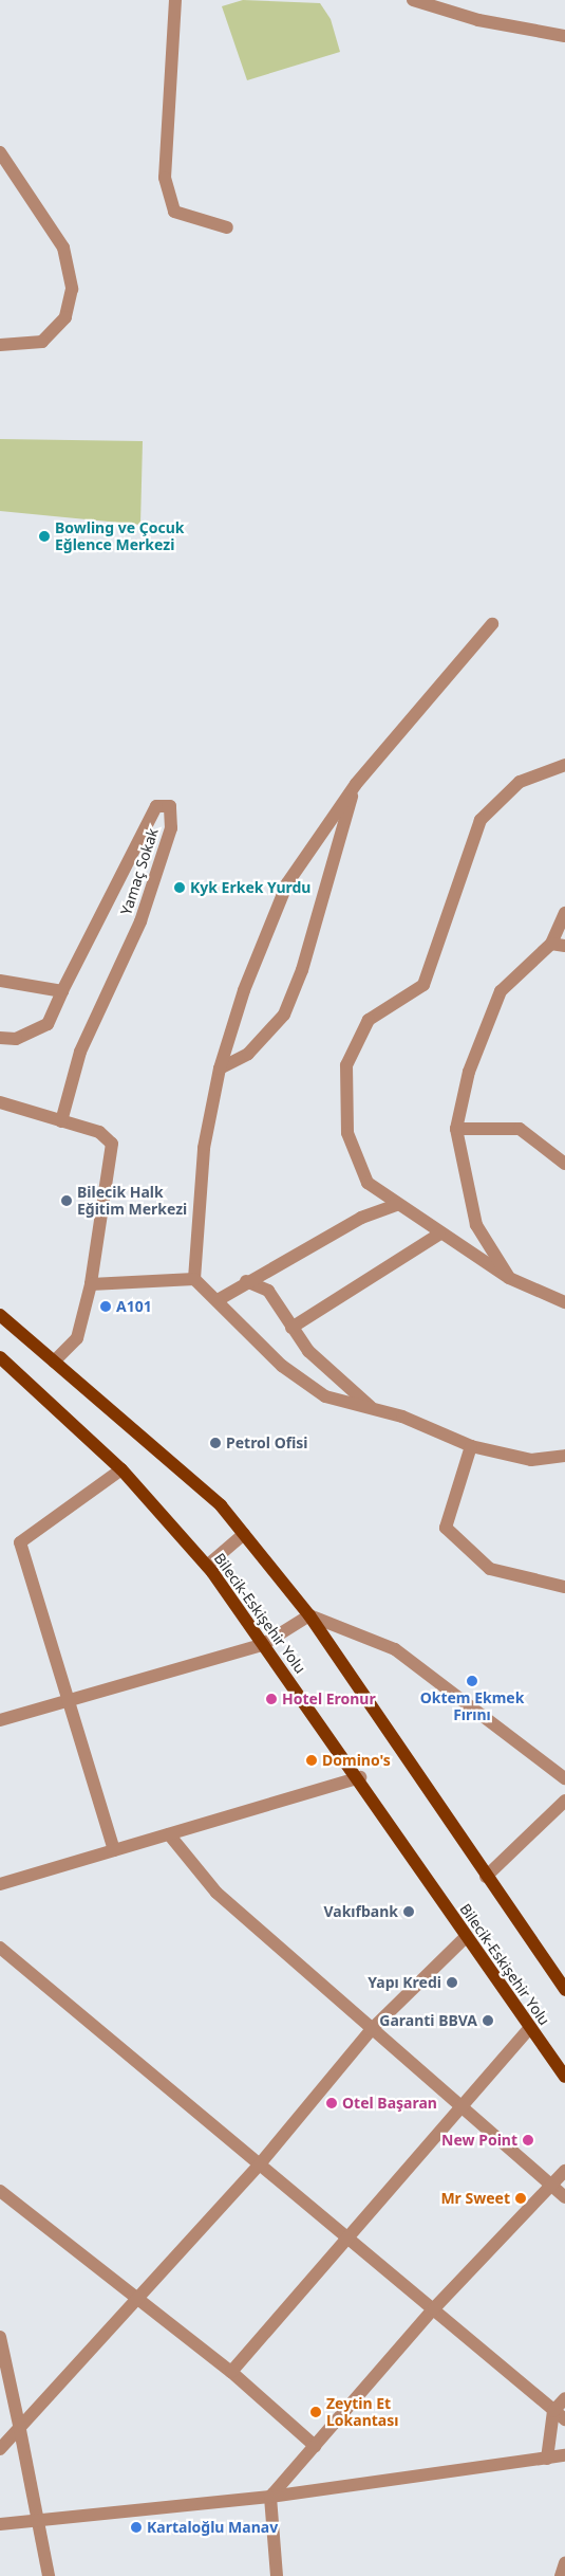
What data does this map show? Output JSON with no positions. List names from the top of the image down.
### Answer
{
  "streets": {
    "main road": ["Bilecik-Eskişehir Yolu"],
    "street": ["Yamaç Sokak"]
  },
  "places": [
    "Bowling ve Çocuk Eğlence Merkezi",
    "Kyk Erkek Yurdu",
    "Bilecik Halk Eğitim Merkezi",
    "A101",
    "Petrol Ofisi",
    "Oktem Ekmek Fırını",
    "Hotel Eronur",
    "Domino's",
    "Vakıfbank",
    "Yapı Kredi",
    "Garanti BBVA",
    "Otel Başaran",
    "New Point",
    "Mr Sweet",
    "Zeytin Et Lokantası",
    "Kartaloğlu Manav"
  ]
}
